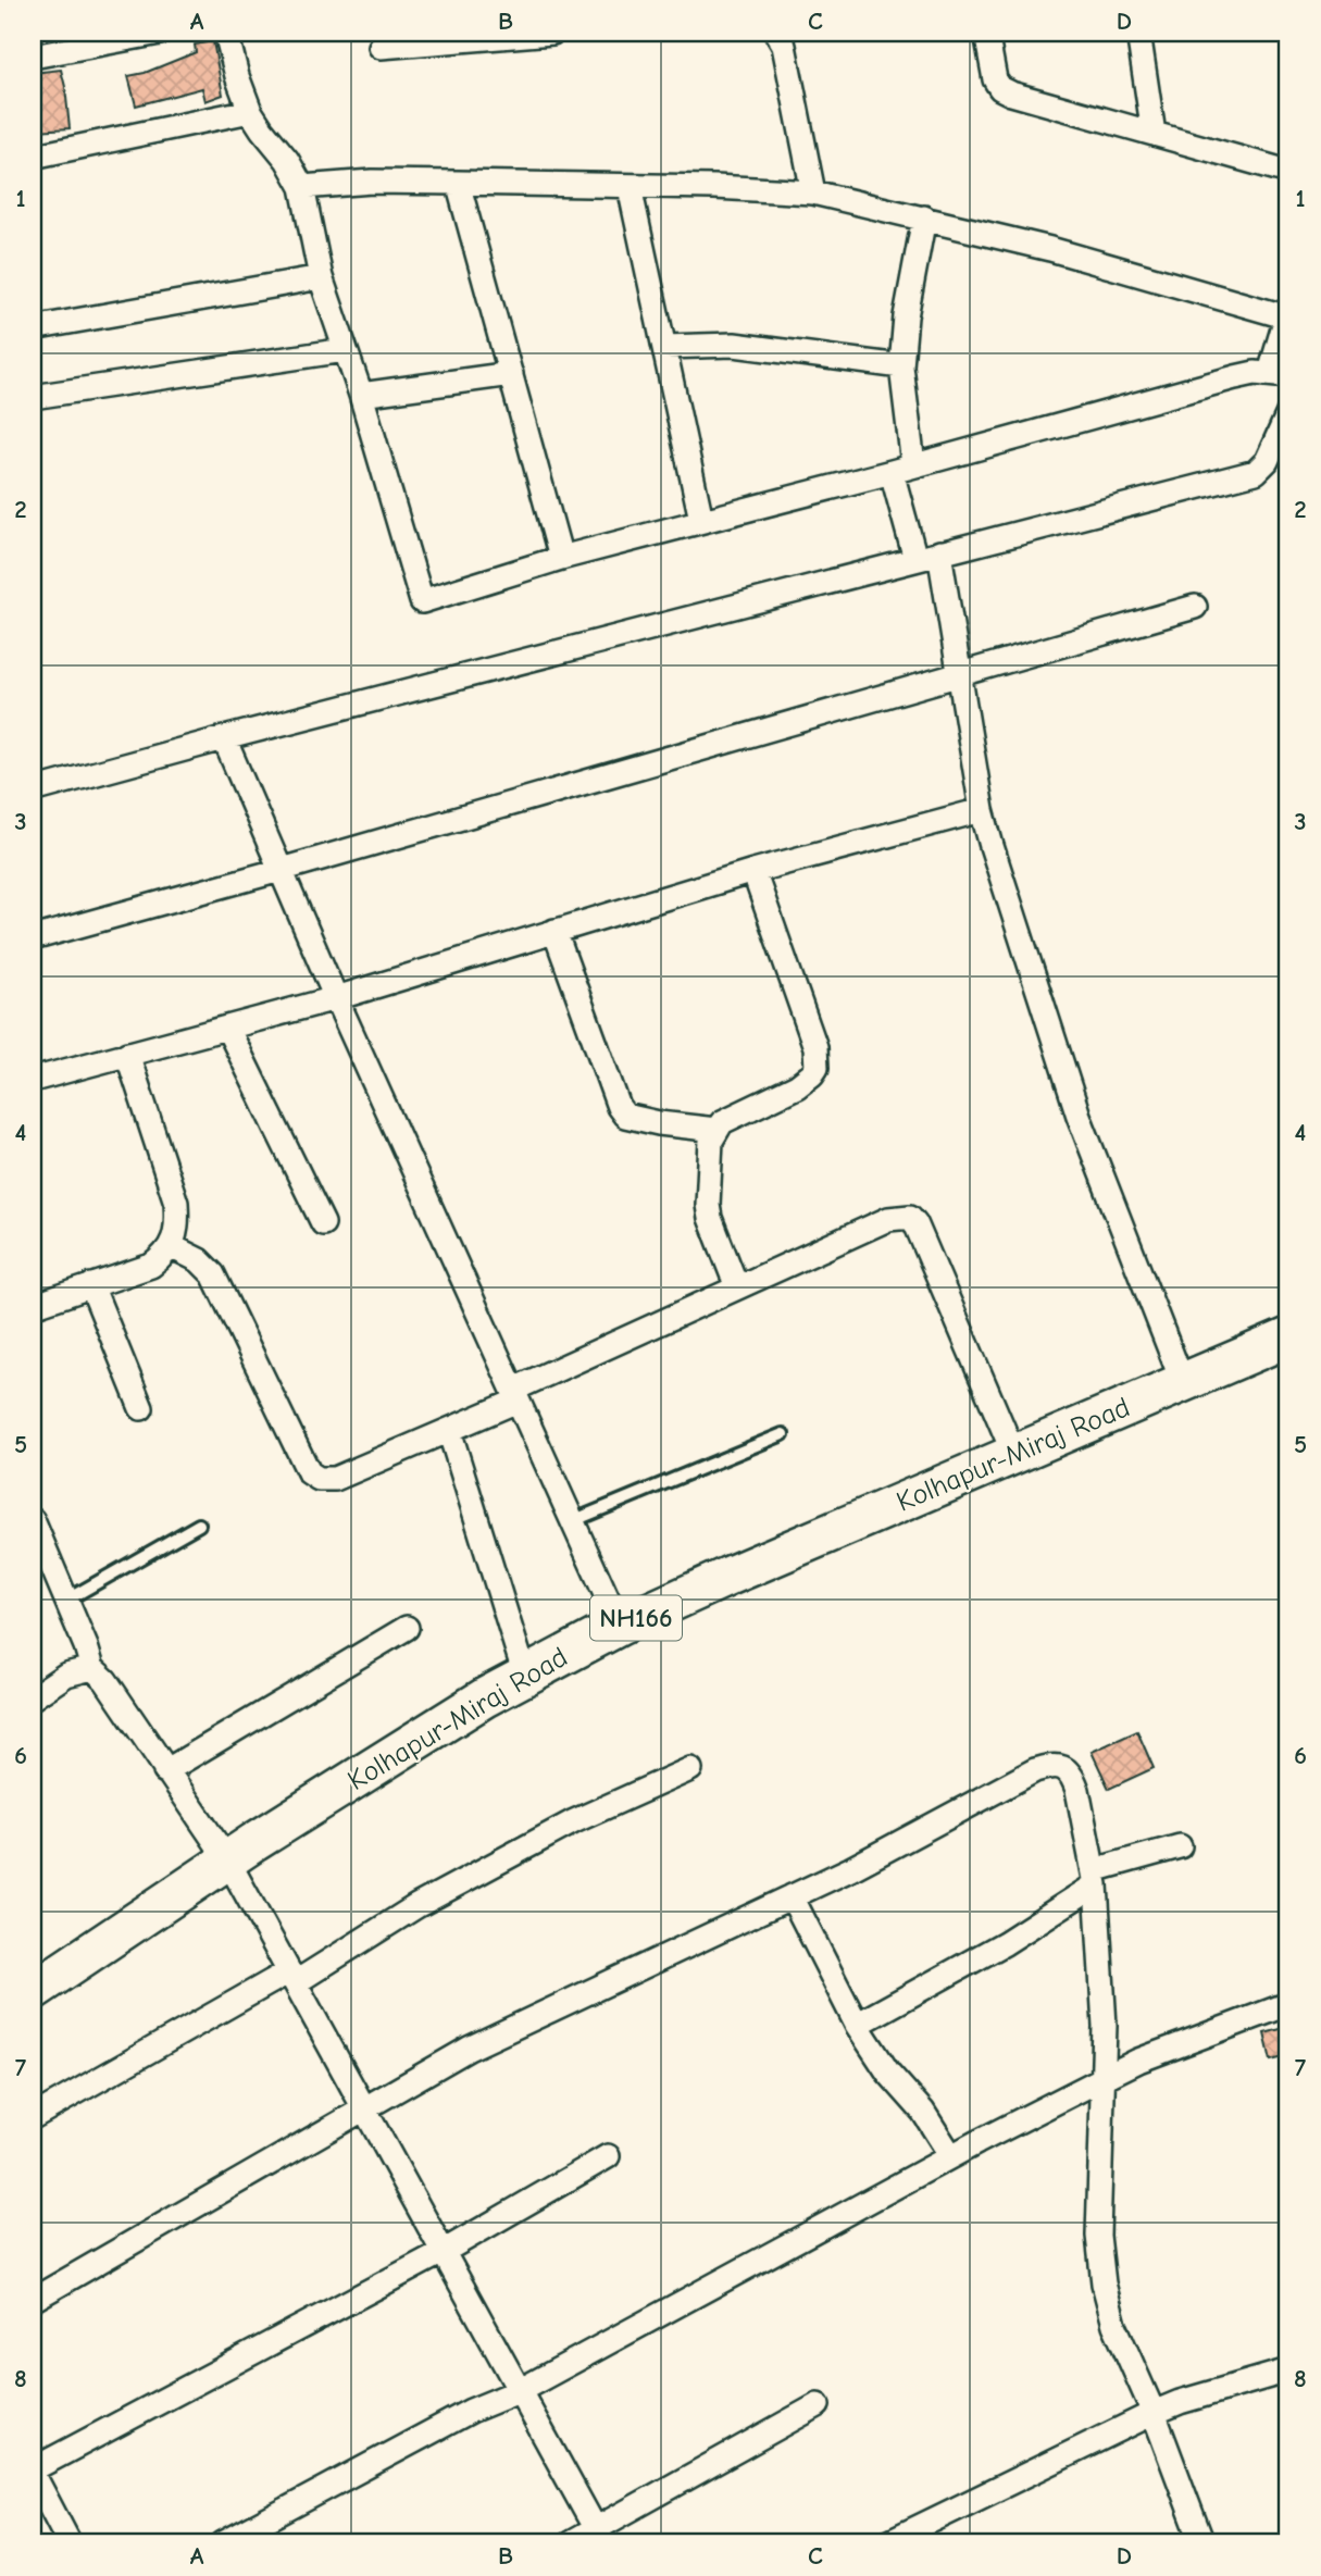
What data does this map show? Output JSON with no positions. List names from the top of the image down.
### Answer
{
  "streets": {
    "highway": ["Kolhapur-Miraj Road", "NH166"]
  },
  "grid": {
    "columns": [
      "A",
      "B",
      "C",
      "D"
    ],
    "rows": [
      "1",
      "2",
      "3",
      "4",
      "5",
      "6",
      "7",
      "8"
    ]
  }
}
